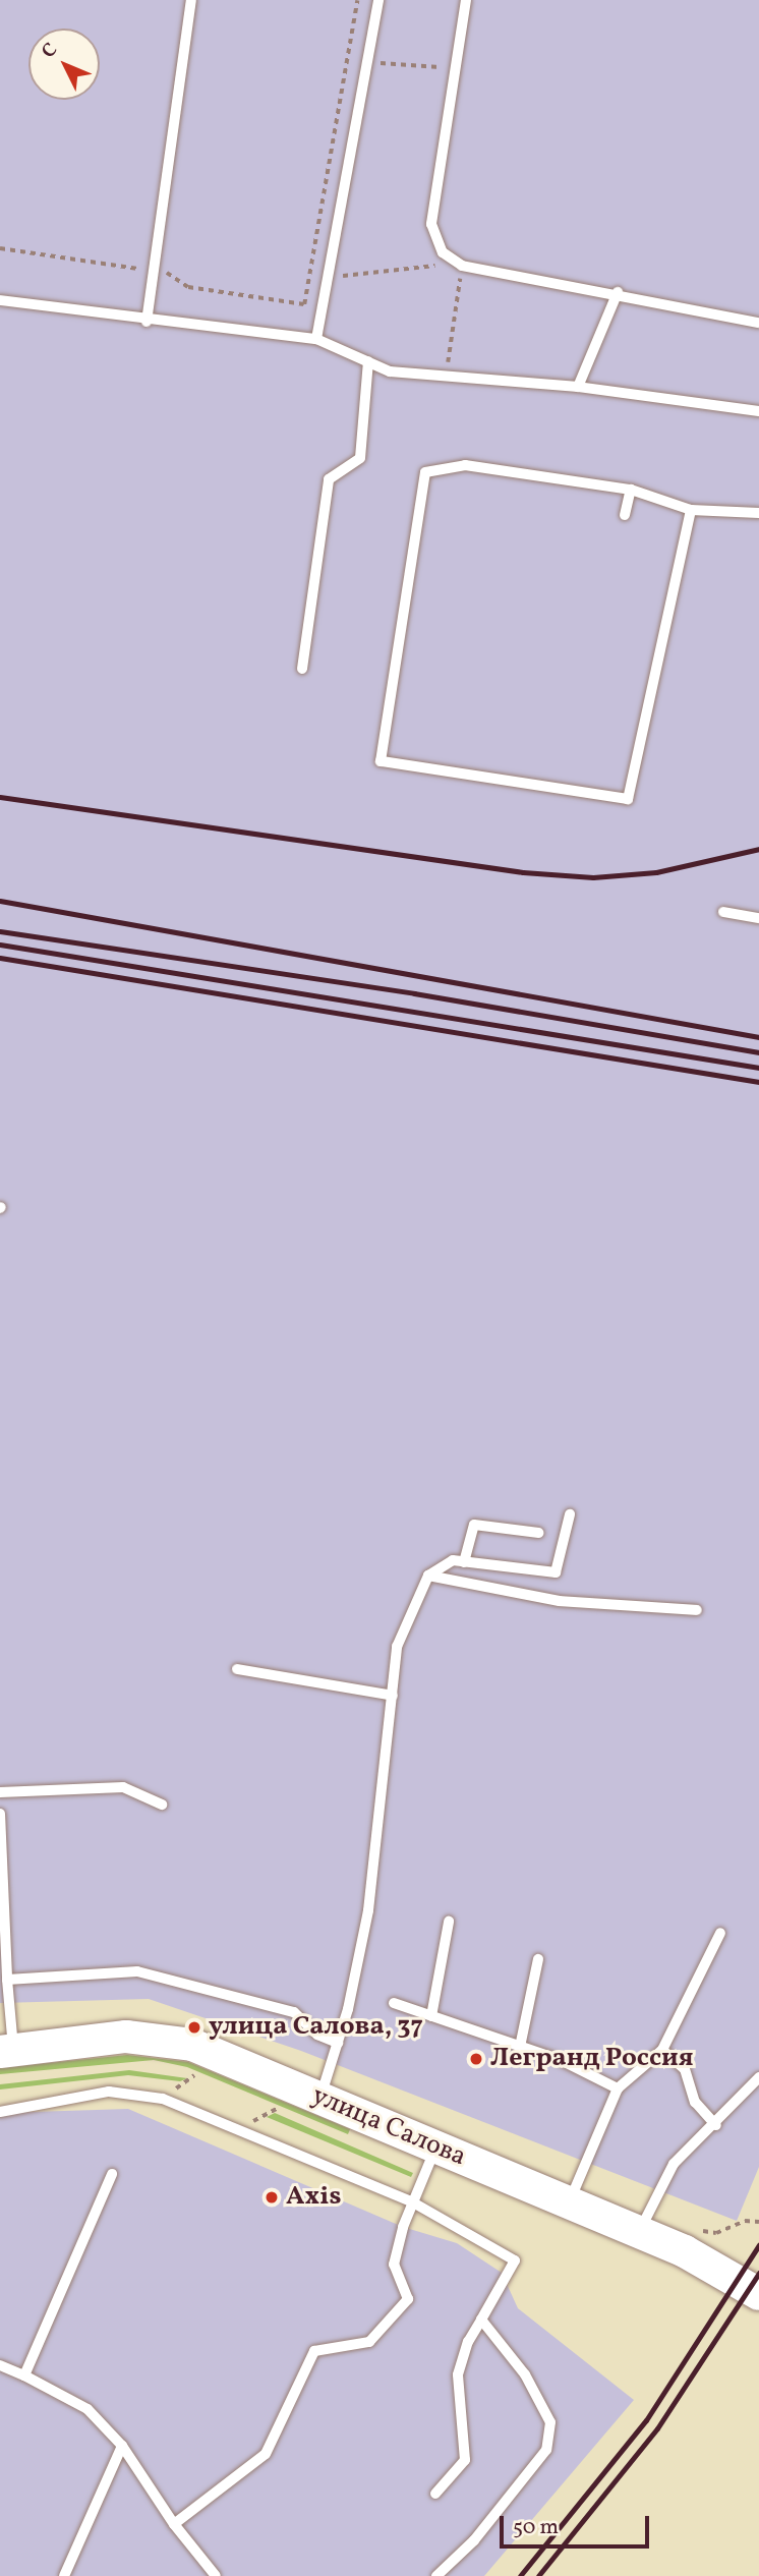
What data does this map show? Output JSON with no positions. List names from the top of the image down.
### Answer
{
  "streets": {
    "street": ["улица Салова"]
  },
  "places": ["улица Салова, 37", "Легранд Россия", "Axis"],
  "scale_bar": "50 m",
  "north": "top left"
}
